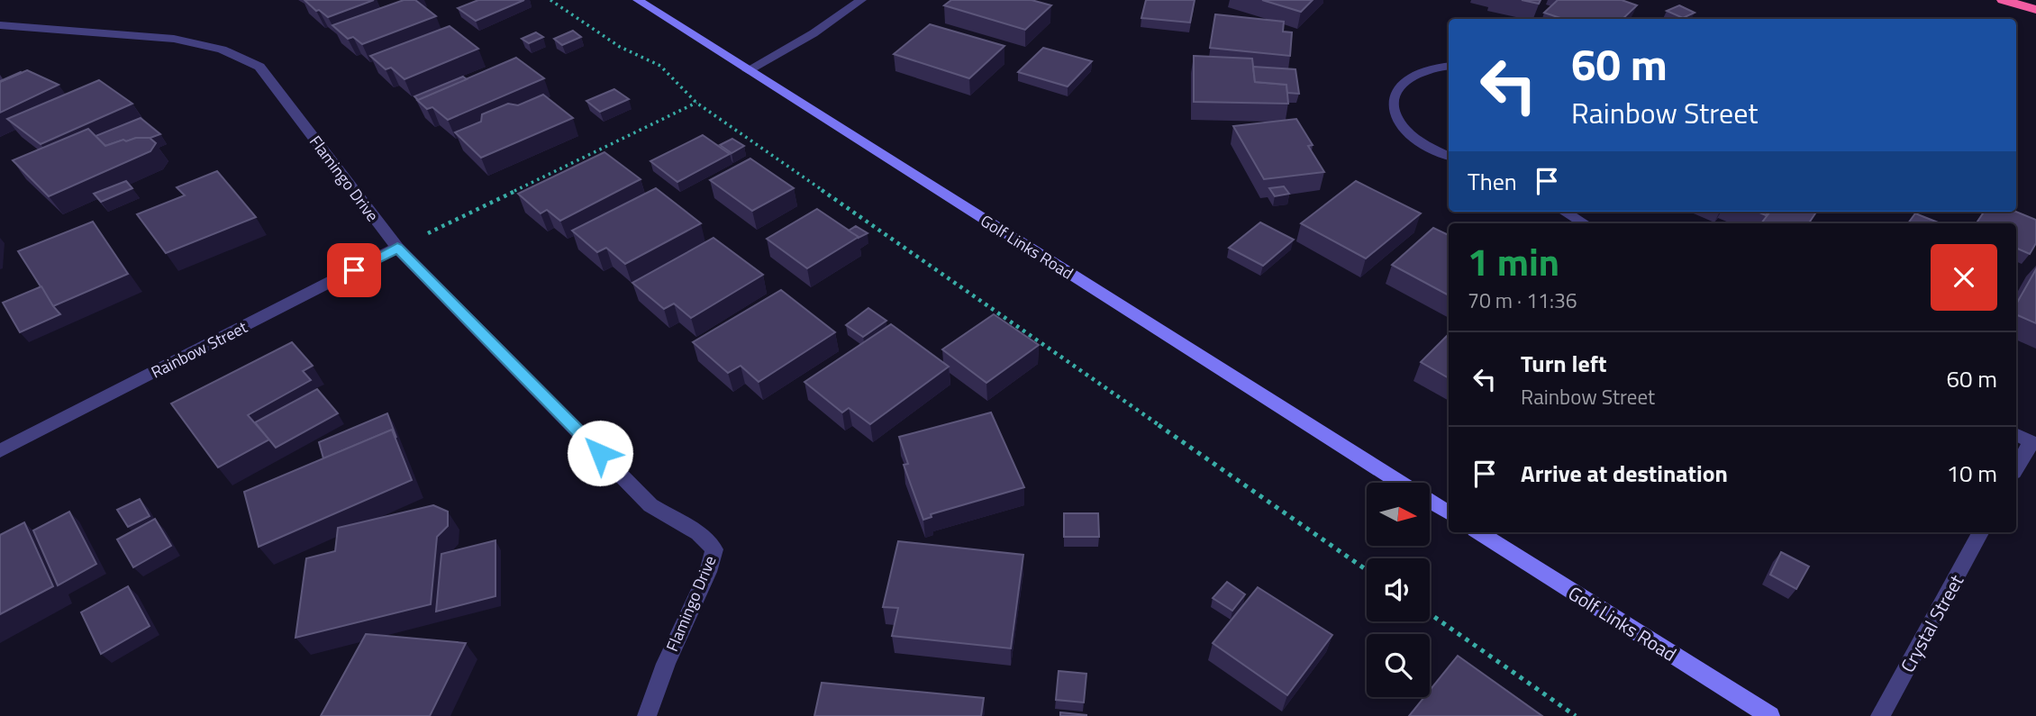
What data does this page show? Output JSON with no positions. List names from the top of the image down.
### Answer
{
  "streets": {
    "main road": ["Golf Links Road"],
    "street": ["Flamingo Drive", "Rainbow Street", "Crystal Street"]
  },
  "crossings": [
    ["Flamingo Drive", "Rainbow Street"]
  ],
  "north": "right",
  "page": {
    "turn": ["60 m", "Rainbow Street"],
    "then": "Then",
    "heading": ["1 min", "70 m · 11:36"],
    "list": [
      {
        "name": "Turn left",
        "note": "Rainbow Street",
        "value": "60 m"
      },
      {
        "name": "Arrive at destination",
        "value": "10 m"
      }
    ]
  }
}
